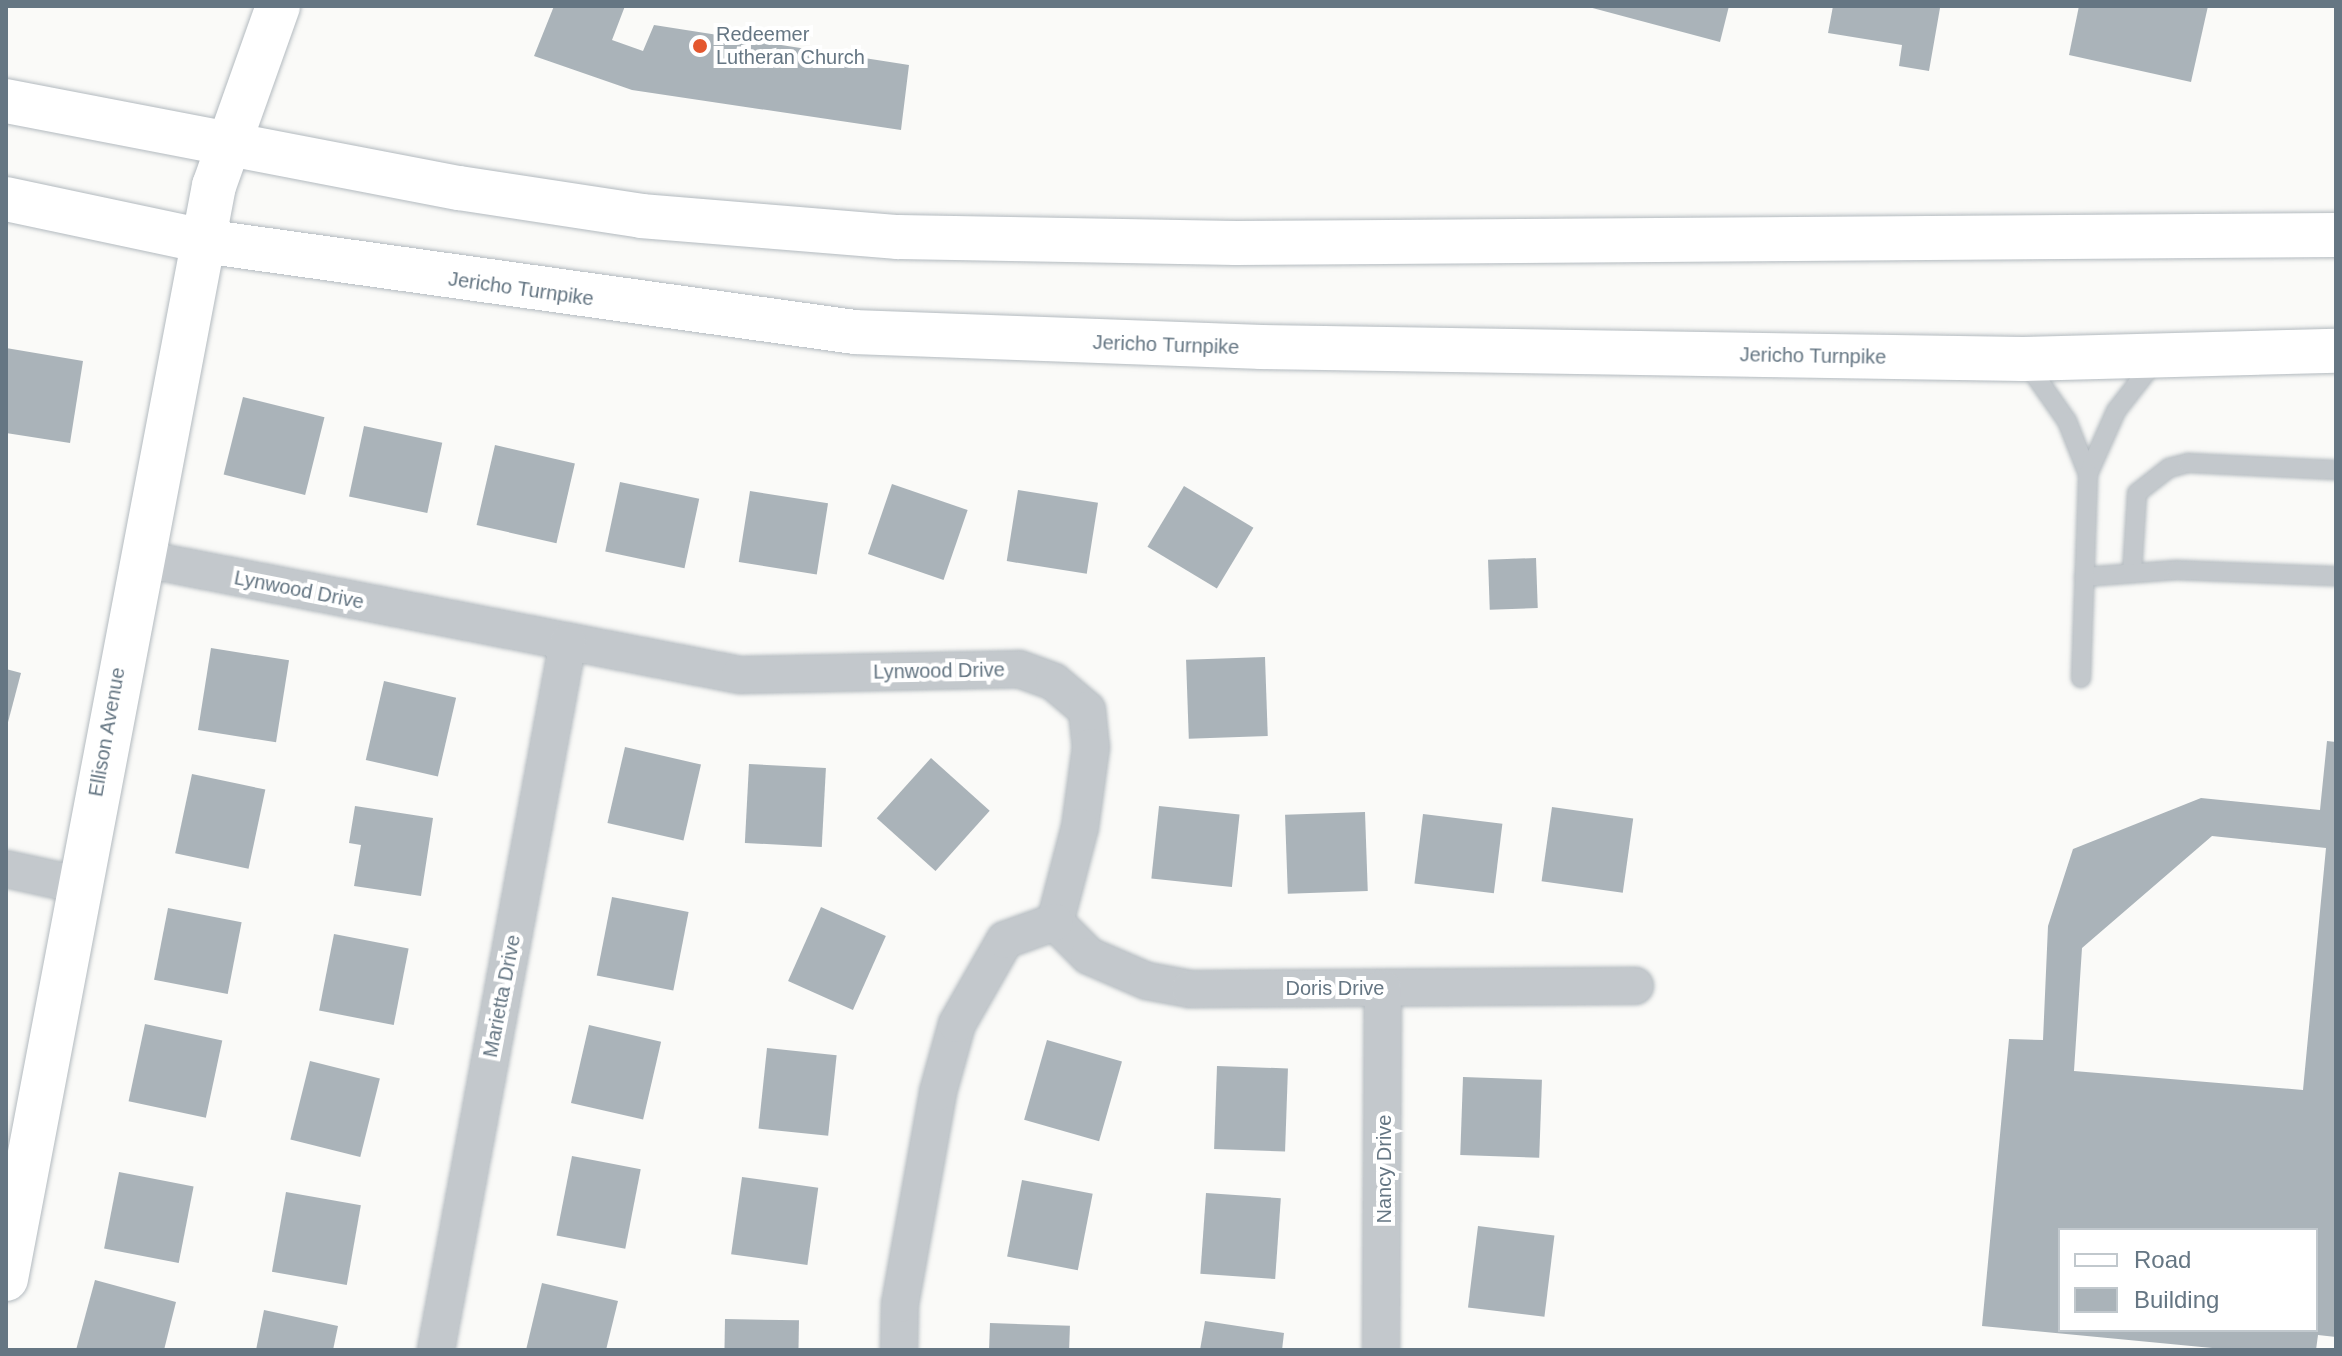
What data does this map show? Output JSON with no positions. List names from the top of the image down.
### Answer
{
  "streets": {
    "main road": ["Jericho Turnpike", "Ellison Avenue"],
    "street": [
      "Lynwood Drive",
      "Doris Drive",
      "Marietta Drive",
      "Nancy Drive"
    ]
  },
  "crossings": [
    ["Jericho Turnpike", "Ellison Avenue"],
    ["Lynwood Drive", "Ellison Avenue"],
    ["Lynwood Drive", "Doris Drive"],
    ["Lynwood Drive", "Marietta Drive"],
    ["Doris Drive", "Nancy Drive"]
  ],
  "places": ["Redeemer Lutheran Church"],
  "legend": ["Road", "Building"]
}
